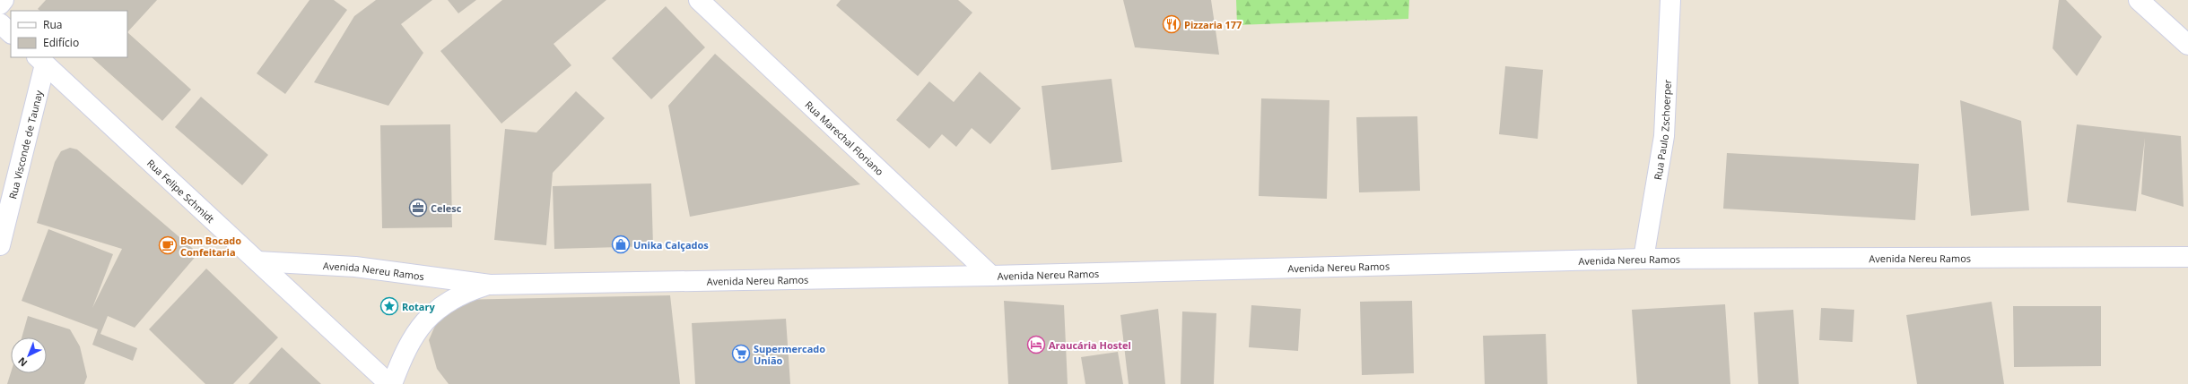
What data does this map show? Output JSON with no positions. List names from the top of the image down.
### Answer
{
  "streets": {
    "street": [
      "Rua Paulo Zschoerper",
      "Rua Marechal Floriano",
      "Rua Visconde de Taunay",
      "Rua Felipe Schmidt",
      "Avenida Nereu Ramos"
    ]
  },
  "crossings": [
    ["Rua Paulo Zschoerper", "Avenida Nereu Ramos"],
    ["Rua Marechal Floriano", "Avenida Nereu Ramos"],
    ["Rua Visconde de Taunay", "Rua Felipe Schmidt"],
    ["Rua Felipe Schmidt", "Avenida Nereu Ramos"]
  ],
  "places": {
    "restaurant": ["Pizzaria 177"],
    "office": ["Celesc"],
    "shop": ["Unika Calçados"],
    "cafe": ["Bom Bocado Confeitaria"],
    "place": ["Rotary"],
    "hotel": ["Araucária Hostel"],
    "supermarket": ["Supermercado União"]
  },
  "legend": ["Rua", "Edifício"],
  "north": "bottom left"
}
